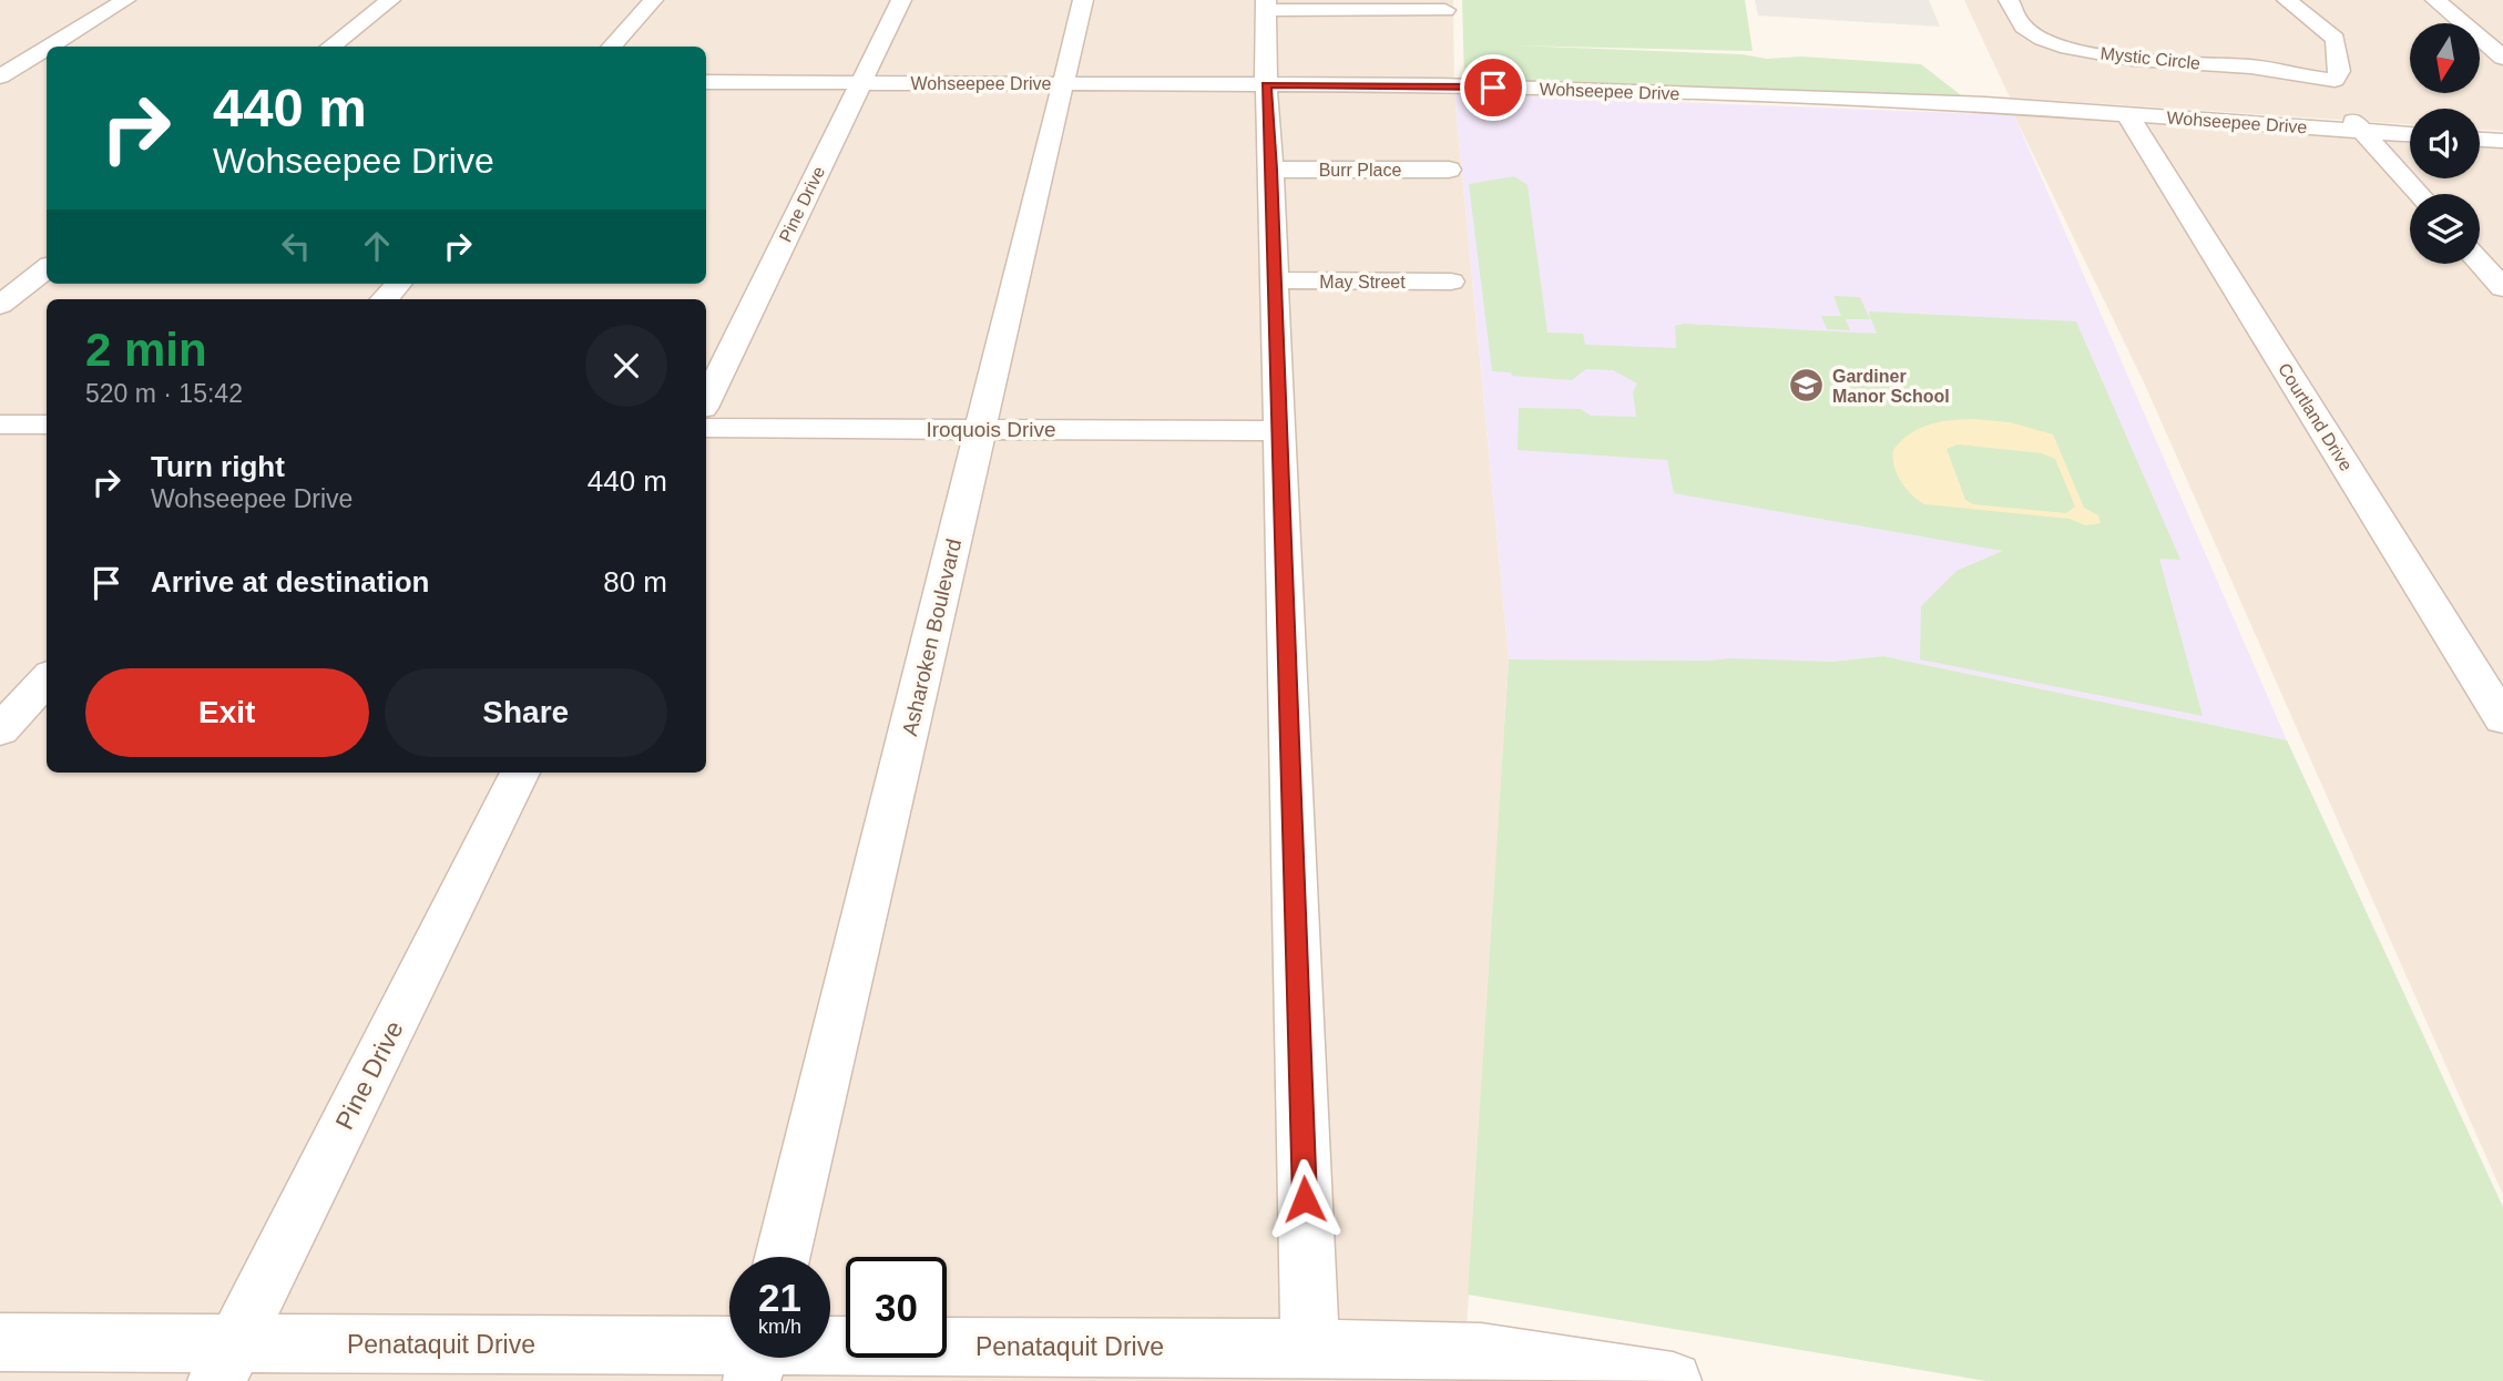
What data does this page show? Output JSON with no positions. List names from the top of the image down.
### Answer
{
  "streets": {
    "street": [
      "Mystic Circle",
      "Wohseepee Drive",
      "Burr Place",
      "Pine Drive",
      "May Street",
      "Courtland Drive",
      "Iroquois Drive",
      "Asharoken Boulevard",
      "Penataquit Drive"
    ]
  },
  "crossings": [
    ["Wohseepee Drive", "Pine Drive"],
    ["Wohseepee Drive", "Courtland Drive"],
    ["Wohseepee Drive", "Asharoken Boulevard"],
    ["Pine Drive", "Penataquit Drive"],
    ["Iroquois Drive", "Asharoken Boulevard"]
  ],
  "places": {
    "school or university": ["Gardiner Manor School"]
  },
  "north": "bottom",
  "page": {
    "turn": ["440 m", "Wohseepee Drive"],
    "heading": ["2 min", "520 m · 15:42"],
    "list": [
      {
        "name": "Turn right",
        "note": "Wohseepee Drive",
        "value": "440 m"
      },
      {
        "name": "Arrive at destination",
        "value": "80 m"
      }
    ],
    "buttons": ["Exit", "Share"],
    "speed": "21 km/h",
    "limit": "30"
  }
}
